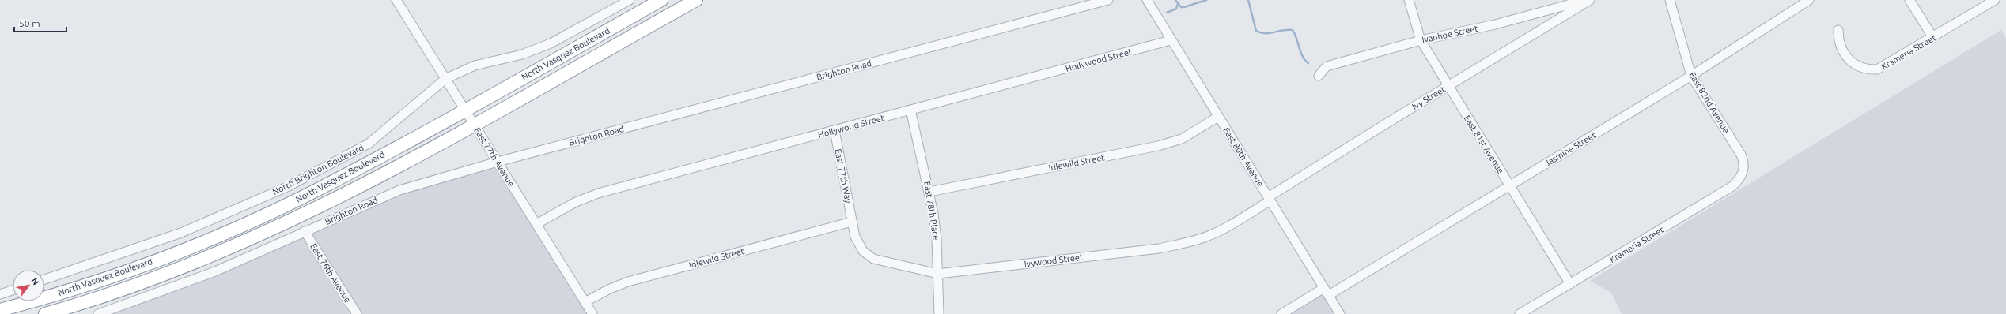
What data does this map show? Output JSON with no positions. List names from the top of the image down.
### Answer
{
  "streets": {
    "highway": ["North Vasquez Boulevard"],
    "street": [
      "Ivanhoe Street",
      "Krameria Street",
      "Hollywood Street",
      "Brighton Road",
      "Ivy Street",
      "East 82nd Avenue",
      "East 81st Avenue",
      "Jasmine Street",
      "East 77th Avenue",
      "East 80th Avenue",
      "Idlewild Street",
      "North Brighton Boulevard",
      "East 77th Way",
      "East 78th Place",
      "Ivywood Street",
      "East 76th Avenue"
    ]
  },
  "crossings": [
    ["Ivanhoe Street", "East 81st Avenue"],
    ["Krameria Street", "East 82nd Avenue"],
    ["Krameria Street", "East 81st Avenue"],
    ["North Vasquez Boulevard", "East 77th Avenue"],
    ["Hollywood Street", "East 77th Avenue"],
    ["Hollywood Street", "East 80th Avenue"],
    ["Hollywood Street", "East 77th Way"],
    ["Hollywood Street", "East 78th Place"],
    ["Brighton Road", "East 77th Avenue"],
    ["Brighton Road", "East 76th Avenue"],
    ["Ivy Street", "East 81st Avenue"],
    ["Ivy Street", "East 80th Avenue"],
    ["Ivy Street", "Ivywood Street"],
    ["East 82nd Avenue", "Jasmine Street"],
    ["East 81st Avenue", "Jasmine Street"],
    ["Jasmine Street", "East 80th Avenue"],
    ["East 77th Avenue", "Idlewild Street"],
    ["East 77th Avenue", "North Brighton Boulevard"],
    ["East 80th Avenue", "Idlewild Street"],
    ["East 80th Avenue", "Ivywood Street"],
    ["Idlewild Street", "East 77th Way"],
    ["Idlewild Street", "East 78th Place"],
    ["Idlewild Street", "Ivywood Street"],
    ["East 77th Way", "Ivywood Street"],
    ["East 78th Place", "Ivywood Street"]
  ],
  "scale_bar": "50 m",
  "north": "top right"
}
